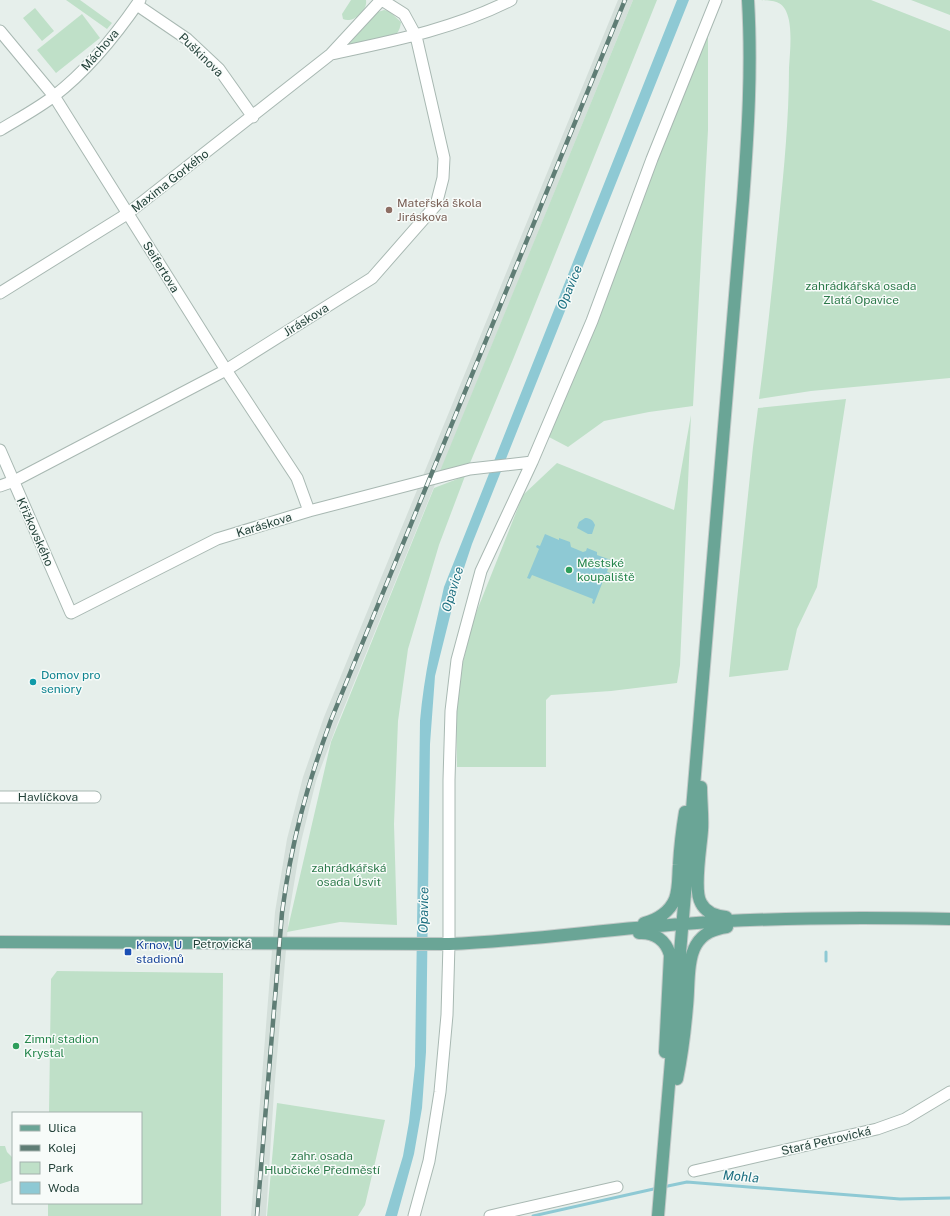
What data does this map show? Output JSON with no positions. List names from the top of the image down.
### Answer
{
  "streets": {
    "main road": ["Petrovická"],
    "street": [
      "Máchova",
      "Puškinova",
      "Maxima Gorkého",
      "Seifertova",
      "Jiráskova",
      "Karáskova",
      "Křižkovského",
      "Havlíčkova",
      "Stará Petrovická"
    ]
  },
  "crossings": [
    ["Máchova", "Puškinova"],
    ["Máchova", "Seifertova"],
    ["Puškinova", "Maxima Gorkého"],
    ["Maxima Gorkého", "Seifertova"],
    ["Maxima Gorkého", "Jiráskova"],
    ["Seifertova", "Jiráskova"],
    ["Seifertova", "Karáskova"],
    ["Jiráskova", "Křižkovského"],
    ["Karáskova", "Křižkovského"]
  ],
  "water": ["Opavice", "Mohla"],
  "parks": ["zahrádkářská osada Zlatá Opavice", "zahrádkářská osada Úsvit", "zahr. osada Hlubčické Předměstí"],
  "places": {
    "other": [
      "Mateřská škola Jiráskova",
      "Městské koupaliště",
      "Domov pro seniory",
      "Zimní stadion Krystal"
    ],
    "transit": ["Krnov, U stadionů"]
  },
  "legend": [
    "Ulica",
    "Kolej",
    "Park",
    "Woda"
  ]
}
